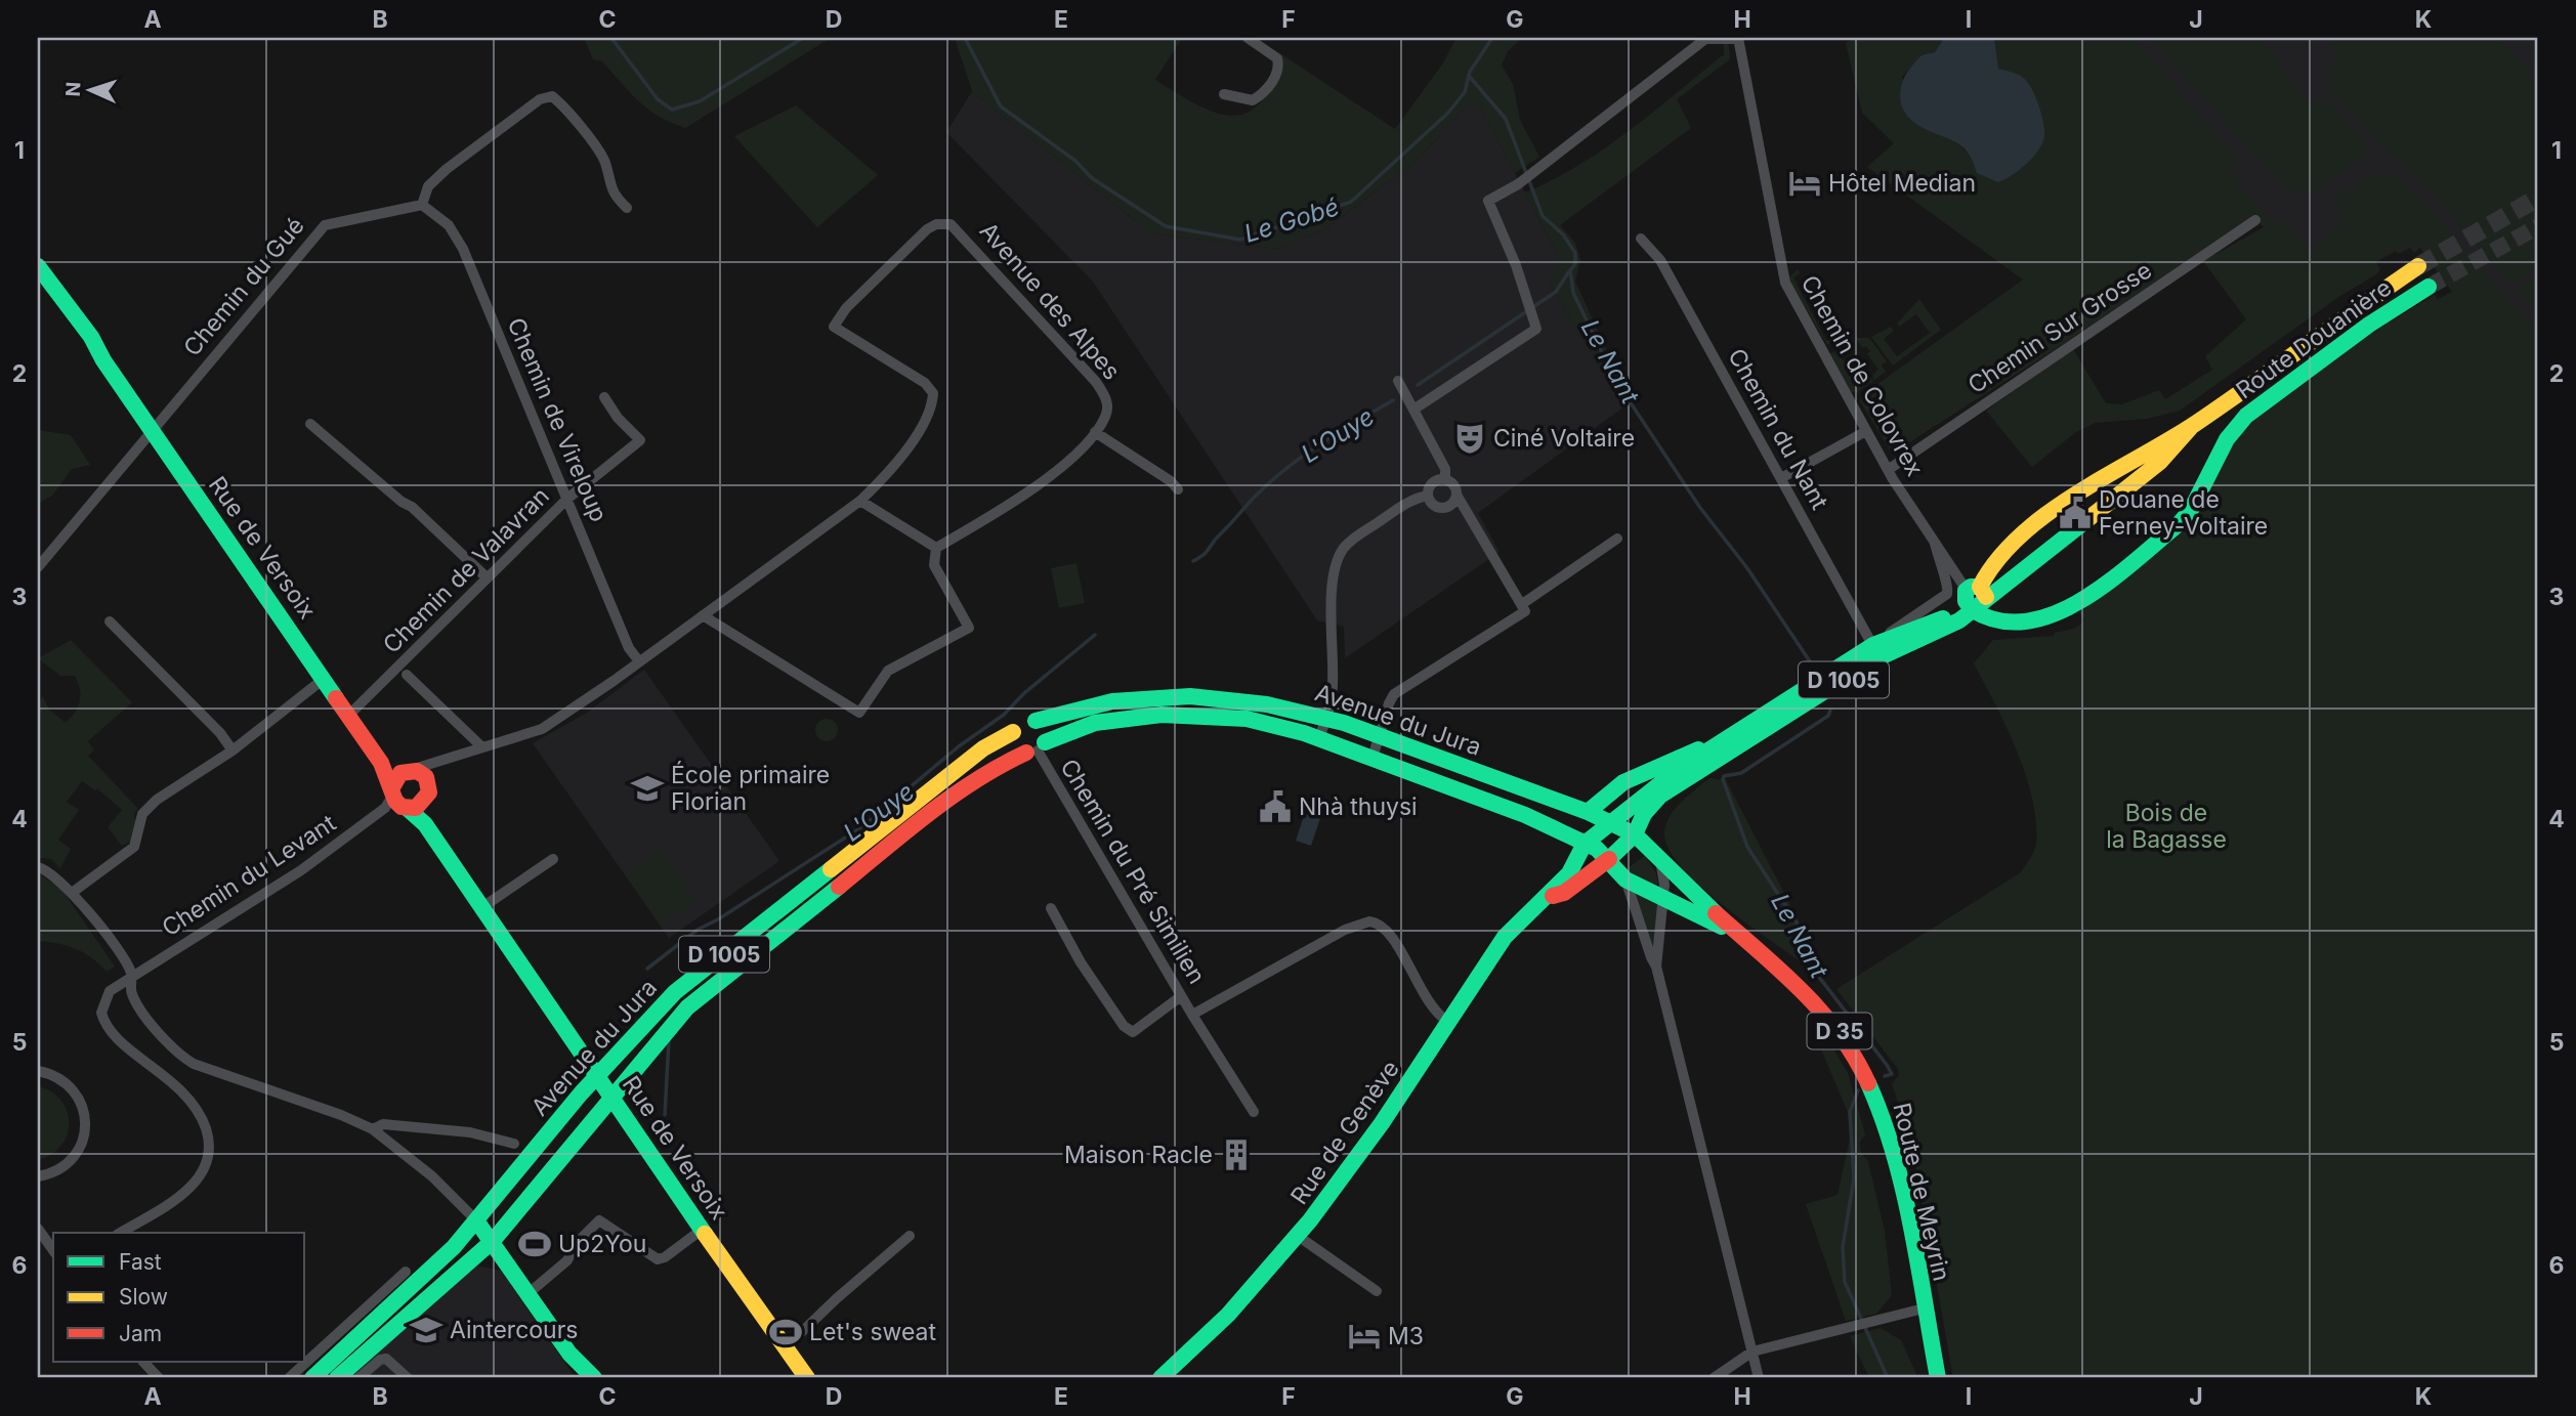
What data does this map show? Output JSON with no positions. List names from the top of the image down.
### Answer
{
  "streets": {
    "main road": [
      "Route Douanière",
      "Rue de Versoix",
      "D 1005",
      "Avenue du Jura",
      "D 35",
      "Rue de Genève",
      "Route de Meyrin"
    ],
    "street": [
      "Chemin du Gué",
      "Avenue des Alpes",
      "Chemin Sur Grosse",
      "Chemin de Colovrex",
      "Chemin de Vireloup",
      "Chemin du Nant",
      "Chemin de Valavran",
      "Chemin du Pré Similien",
      "Chemin du Levant"
    ]
  },
  "crossings": [
    ["Chemin du Gué", "Chemin de Vireloup"],
    ["Chemin du Gué", "Rue de Versoix"],
    ["Avenue des Alpes", "Chemin de Vireloup"],
    ["Avenue des Alpes", "Rue de Versoix"],
    ["Avenue des Alpes", "Chemin du Levant"],
    ["Chemin Sur Grosse", "Chemin de Colovrex"],
    ["Route Douanière", "Chemin de Colovrex"],
    ["Route Douanière", "D 1005"],
    ["Chemin de Colovrex", "D 1005"],
    ["Chemin de Vireloup", "Chemin de Valavran"],
    ["Chemin du Nant", "D 1005"],
    ["Rue de Versoix", "Chemin de Valavran"],
    ["Rue de Versoix", "Avenue du Jura"],
    ["Rue de Versoix", "Chemin du Levant"],
    ["D 1005", "Avenue du Jura"],
    ["D 1005", "Chemin du Pré Similien"],
    ["D 1005", "Rue de Genève"],
    ["D 1005", "Route de Meyrin"],
    ["Avenue du Jura", "Chemin du Pré Similien"],
    ["Avenue du Jura", "Rue de Genève"],
    ["Avenue du Jura", "Route de Meyrin"],
    ["Rue de Genève", "Route de Meyrin"]
  ],
  "water": ["Le Gobé", "Le Nant", "L'Ouye"],
  "parks": ["Bois de la Bagasse"],
  "places": {
    "hotel": ["Hôtel Median", "M3"],
    "theatre": ["Ciné Voltaire"],
    "public building": ["Douane de Ferney-Voltaire", "Nhà thuysi"],
    "school or university": ["École primaire Florian", "Aintercours"],
    "building": ["Maison Racle"],
    "sports": ["Up2You", "Let's sweat"]
  },
  "legend": ["Fast", "Slow", "Jam"],
  "north": "left",
  "grid": {
    "columns": [
      "A",
      "B",
      "C",
      "D",
      "E",
      "F",
      "G",
      "H",
      "I",
      "J",
      "K"
    ],
    "rows": [
      "1",
      "2",
      "3",
      "4",
      "5",
      "6"
    ]
  }
}
